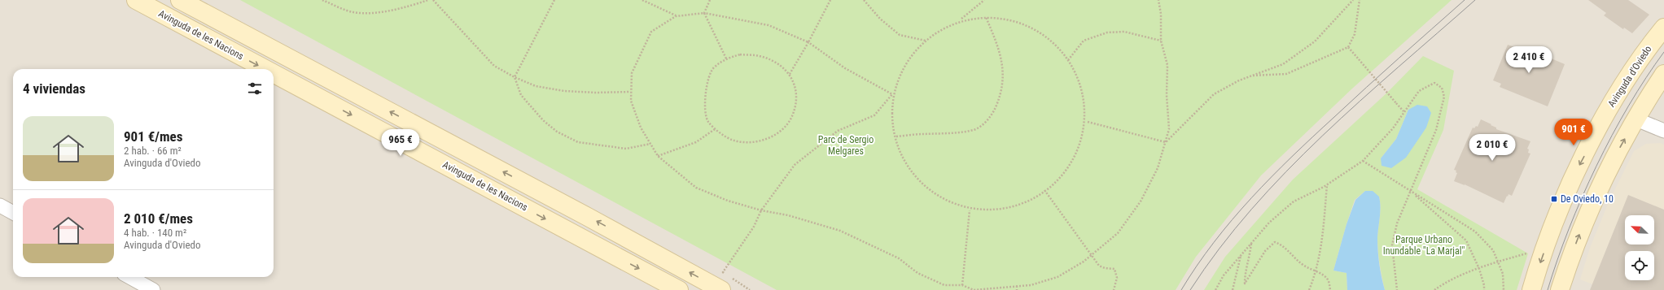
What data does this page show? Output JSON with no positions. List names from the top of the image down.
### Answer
{
  "streets": {
    "street": ["Avinguda de les Nacions", "Avinguda d'Oviedo"]
  },
  "parks": ["Parc de Sergio Melgares", "Parque Urbano Inundable \"La Marjal\""],
  "places": {
    "transit": ["De Oviedo, 10"]
  },
  "north": "top left",
  "page": {
    "price": [
      "2 410 €",
      "901 €",
      "965 €",
      "2 010 €"
    ],
    "heading": "4 viviendas",
    "list": [
      {
        "name": "901 €/mes",
        "note": "2 hab. · 66 m² · Avinguda d'Oviedo"
      },
      {
        "name": "2 010 €/mes",
        "note": "4 hab. · 140 m² · Avinguda d'Oviedo"
      }
    ]
  }
}
